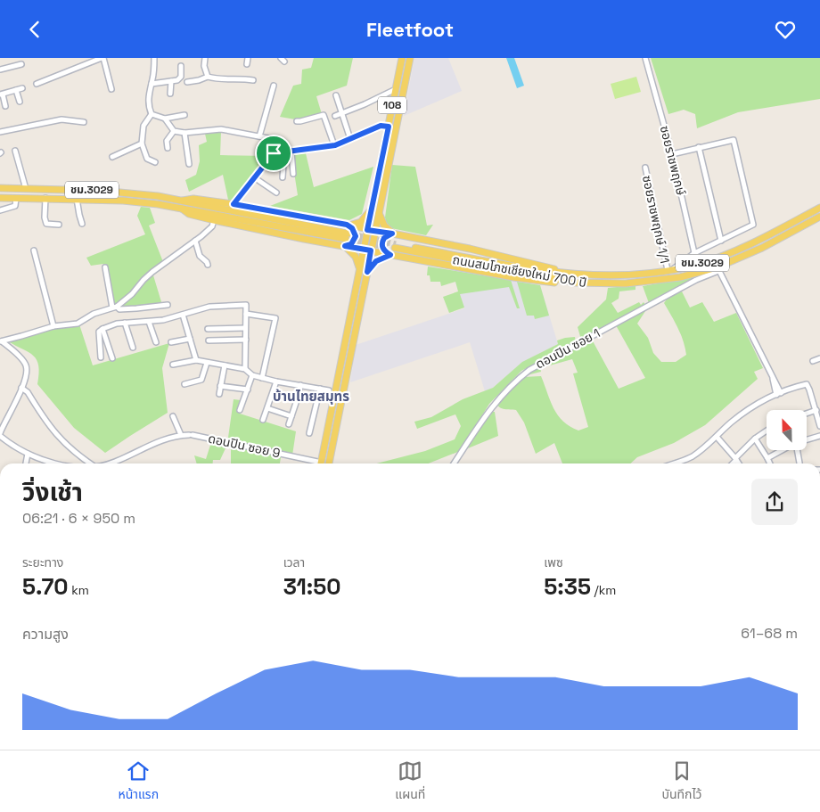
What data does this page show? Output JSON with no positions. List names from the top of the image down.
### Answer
{
  "streets": {
    "main road": ["108", "ชม.3029", "ถนนสมโภชเชียงใหม่ 700 ปี"],
    "street": [
      "ซอยราชพฤกษ์",
      "ซอยราชพฤกษ์ 1/1",
      "ดอนปิน ซอย 1",
      "ดอนปิน ซอย 9"
    ]
  },
  "crossings": [
    ["ซอยราชพฤกษ์", "ถนนสมโภชเชียงใหม่ 700 ปี"],
    ["ซอยราชพฤกษ์ 1/1", "ถนนสมโภชเชียงใหม่ 700 ปี"],
    ["ถนนสมโภชเชียงใหม่ 700 ปี", "ดอนปิน ซอย 1"]
  ],
  "districts": ["บ้านไทยสมุทร"],
  "north": "top",
  "page": {
    "header": "Fleetfoot",
    "heading": ["วิ่งเช้า", "06:21 · 6 × 950 m"],
    "stats": [
      ["ระยะทาง", "5.70 km"],
      ["เวลา", "31:50"],
      ["เพซ", "5:35 /km"]
    ],
    "chart": ["ความสูง", "61–68 m"],
    "tabs": ["หน้าแรก", "แผนที่", "บันทึกไว้"]
  }
}
